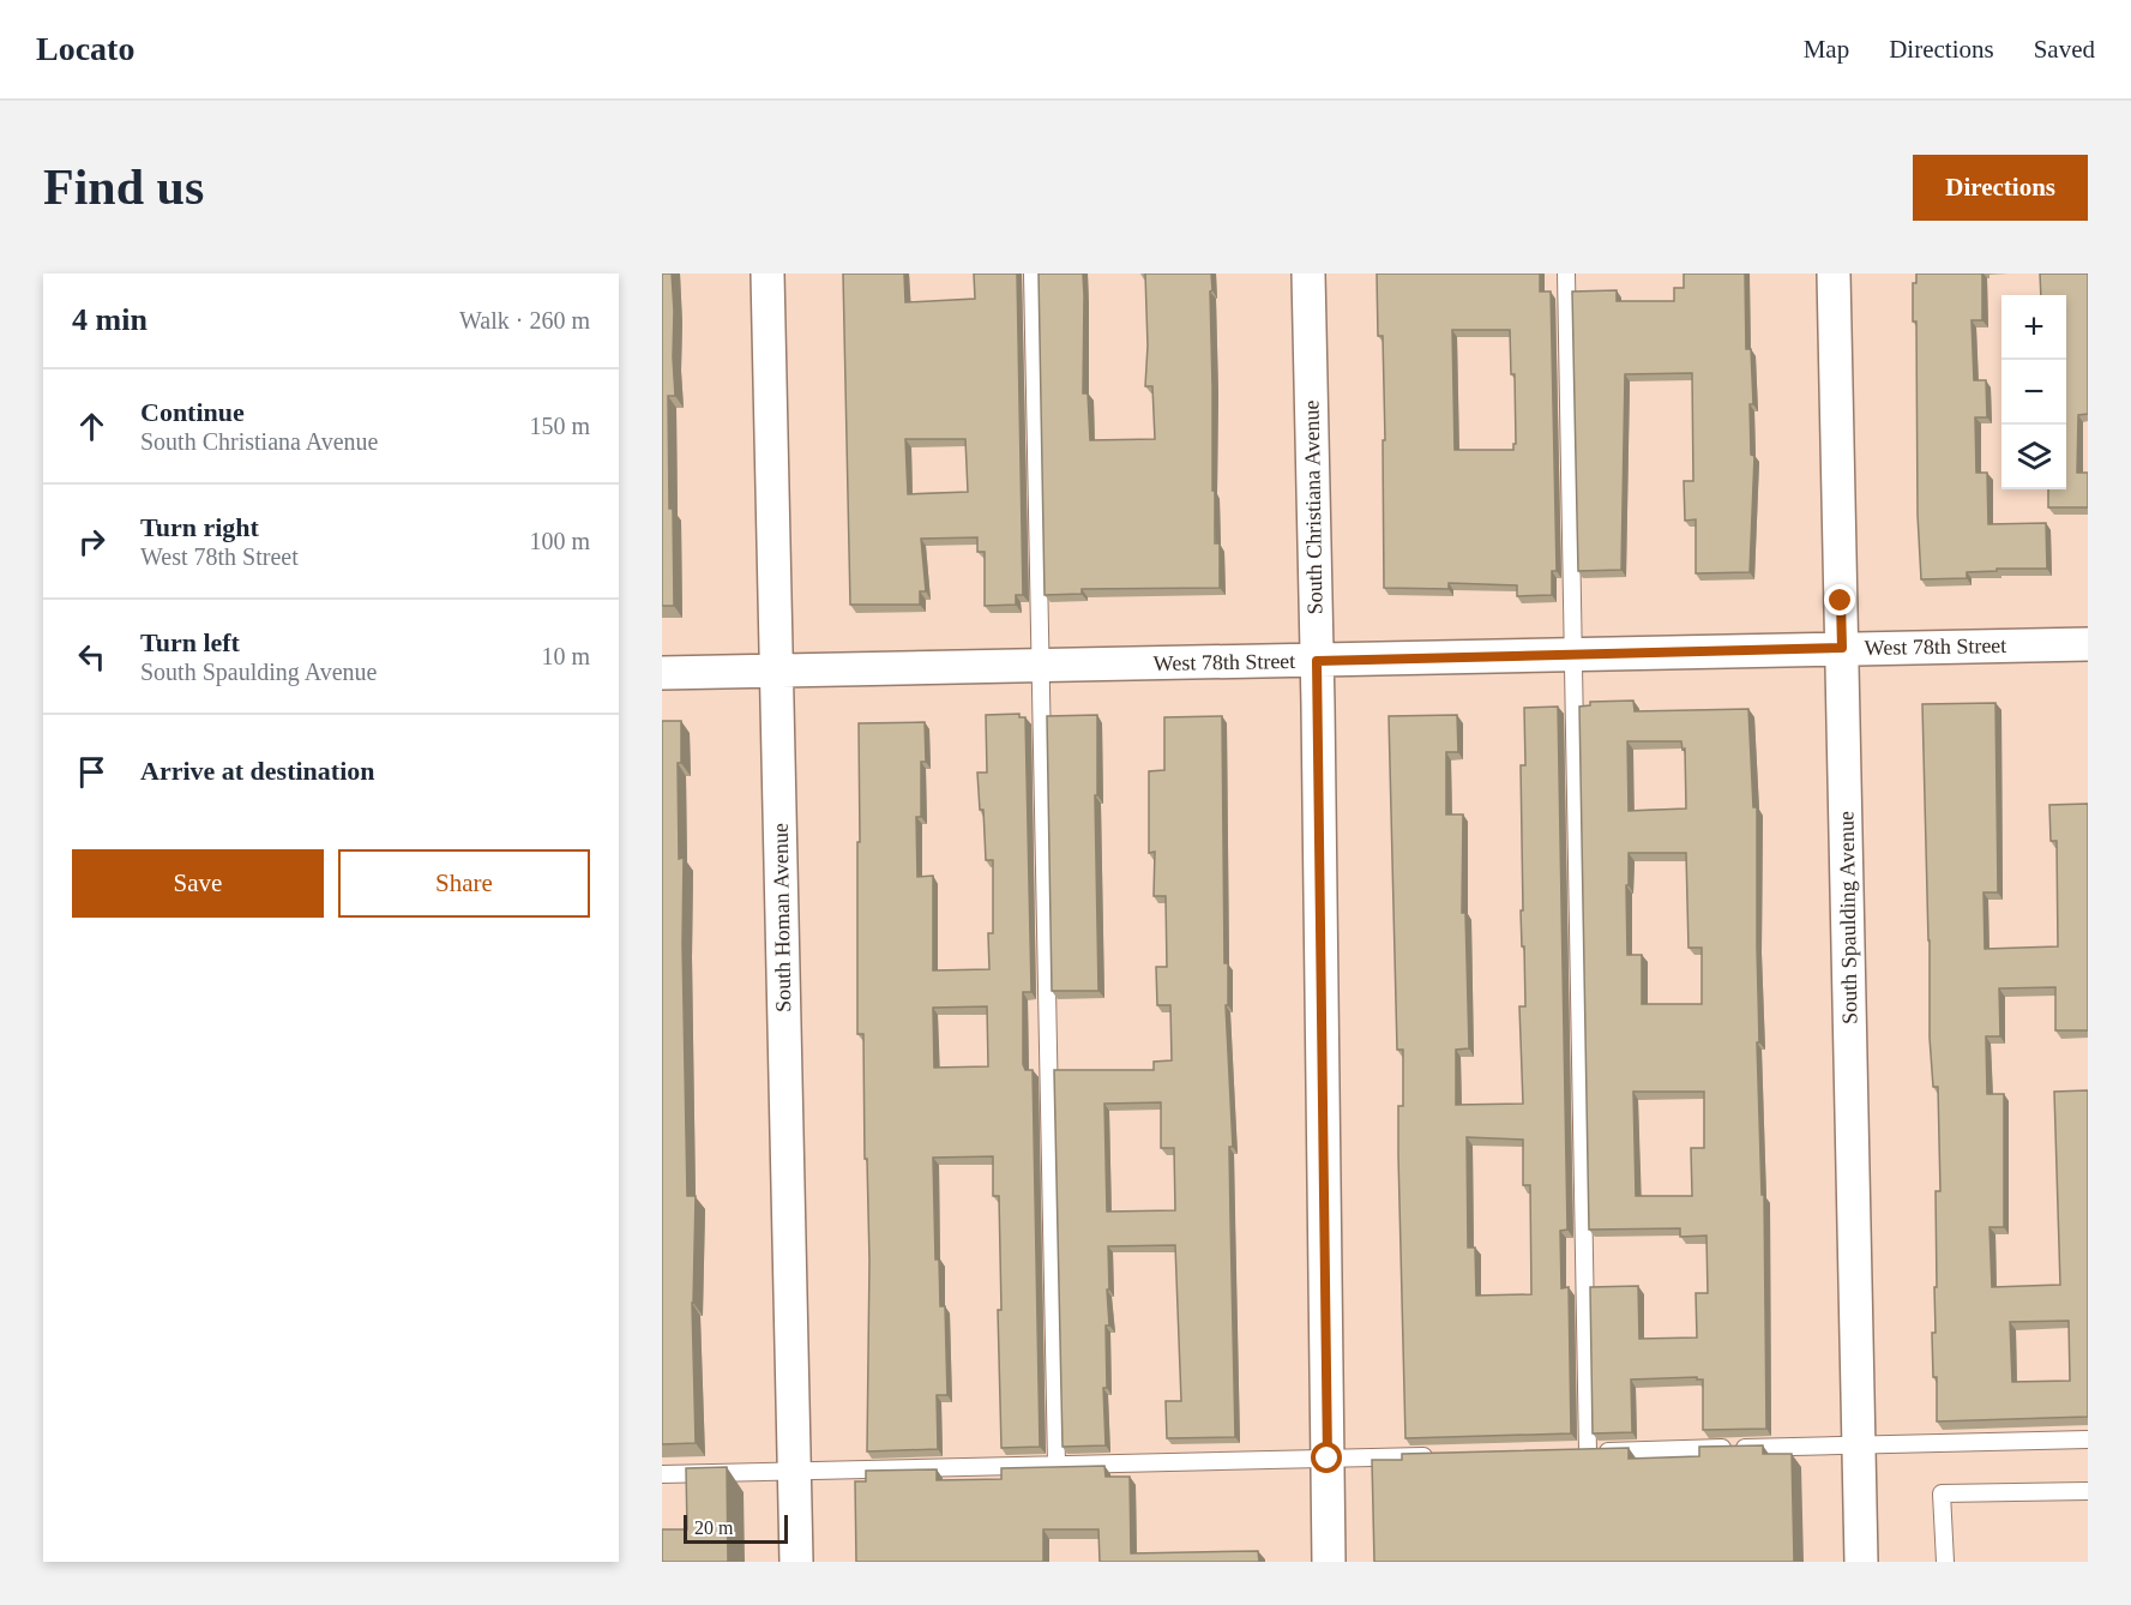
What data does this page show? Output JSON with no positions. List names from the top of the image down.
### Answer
{
  "streets": {
    "street": [
      "South Christiana Avenue",
      "West 78th Street",
      "South Homan Avenue",
      "South Spaulding Avenue"
    ]
  },
  "crossings": [
    ["South Christiana Avenue", "West 78th Street"],
    ["West 78th Street", "South Homan Avenue"],
    ["West 78th Street", "South Spaulding Avenue"]
  ],
  "scale_bar": "20 m",
  "page": {
    "header": "Locato",
    "nav": ["Map", "Directions", "Saved"],
    "buttons": [
      "Directions",
      ["Save", "Share"]
    ],
    "title": "Find us",
    "heading": ["4 min", "Walk · 260 m"],
    "map_buttons": ["+", "−"],
    "list": [
      ["Continue", "South Christiana Avenue", "150 m"],
      ["Turn right", "West 78th Street", "100 m"],
      ["Turn left", "South Spaulding Avenue", "10 m"],
      "Arrive at destination"
    ],
    "scale": "20 m"
  }
}
